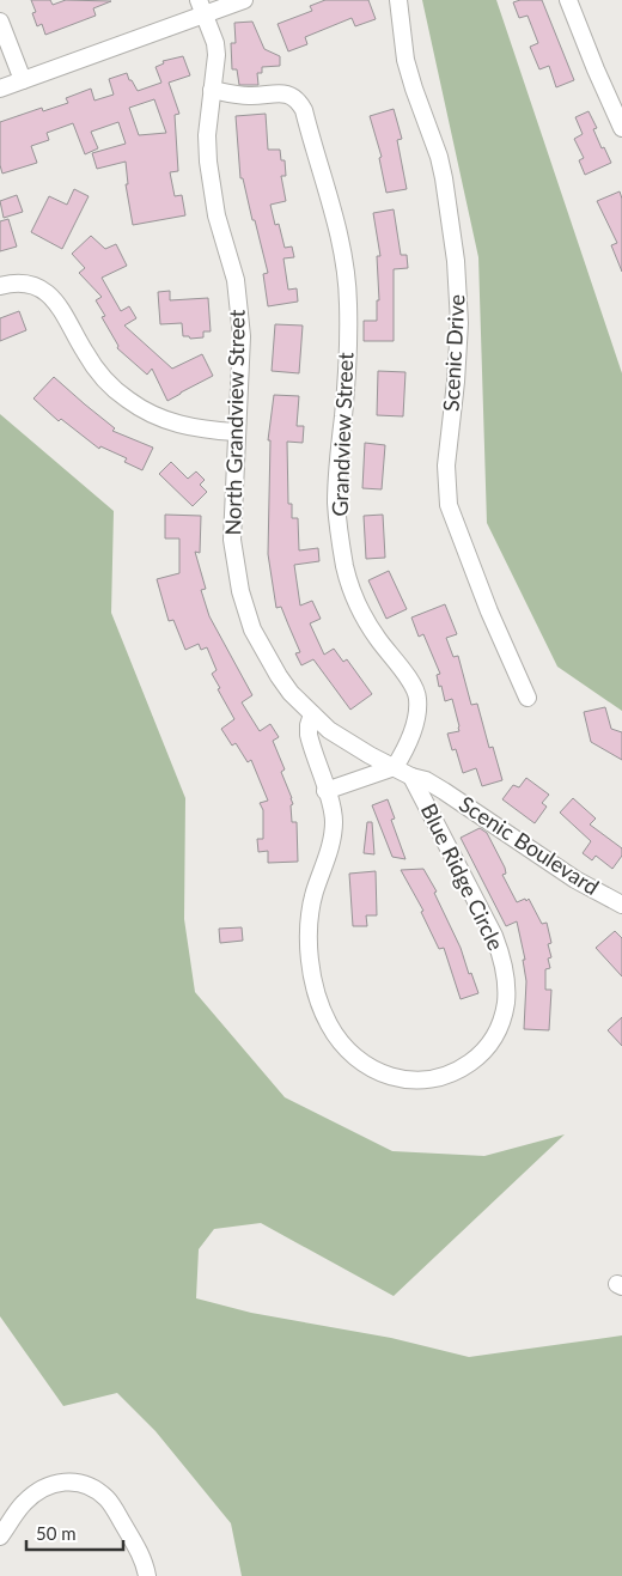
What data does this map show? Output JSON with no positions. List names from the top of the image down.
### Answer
{
  "streets": {
    "street": [
      "Scenic Drive",
      "North Grandview Street",
      "Grandview Street",
      "Scenic Boulevard",
      "Blue Ridge Circle"
    ]
  },
  "crossings": [
    ["North Grandview Street", "Grandview Street"],
    ["North Grandview Street", "Scenic Boulevard"],
    ["Grandview Street", "Scenic Boulevard"],
    ["Scenic Boulevard", "Blue Ridge Circle"]
  ],
  "scale_bar": "50 m"
}
